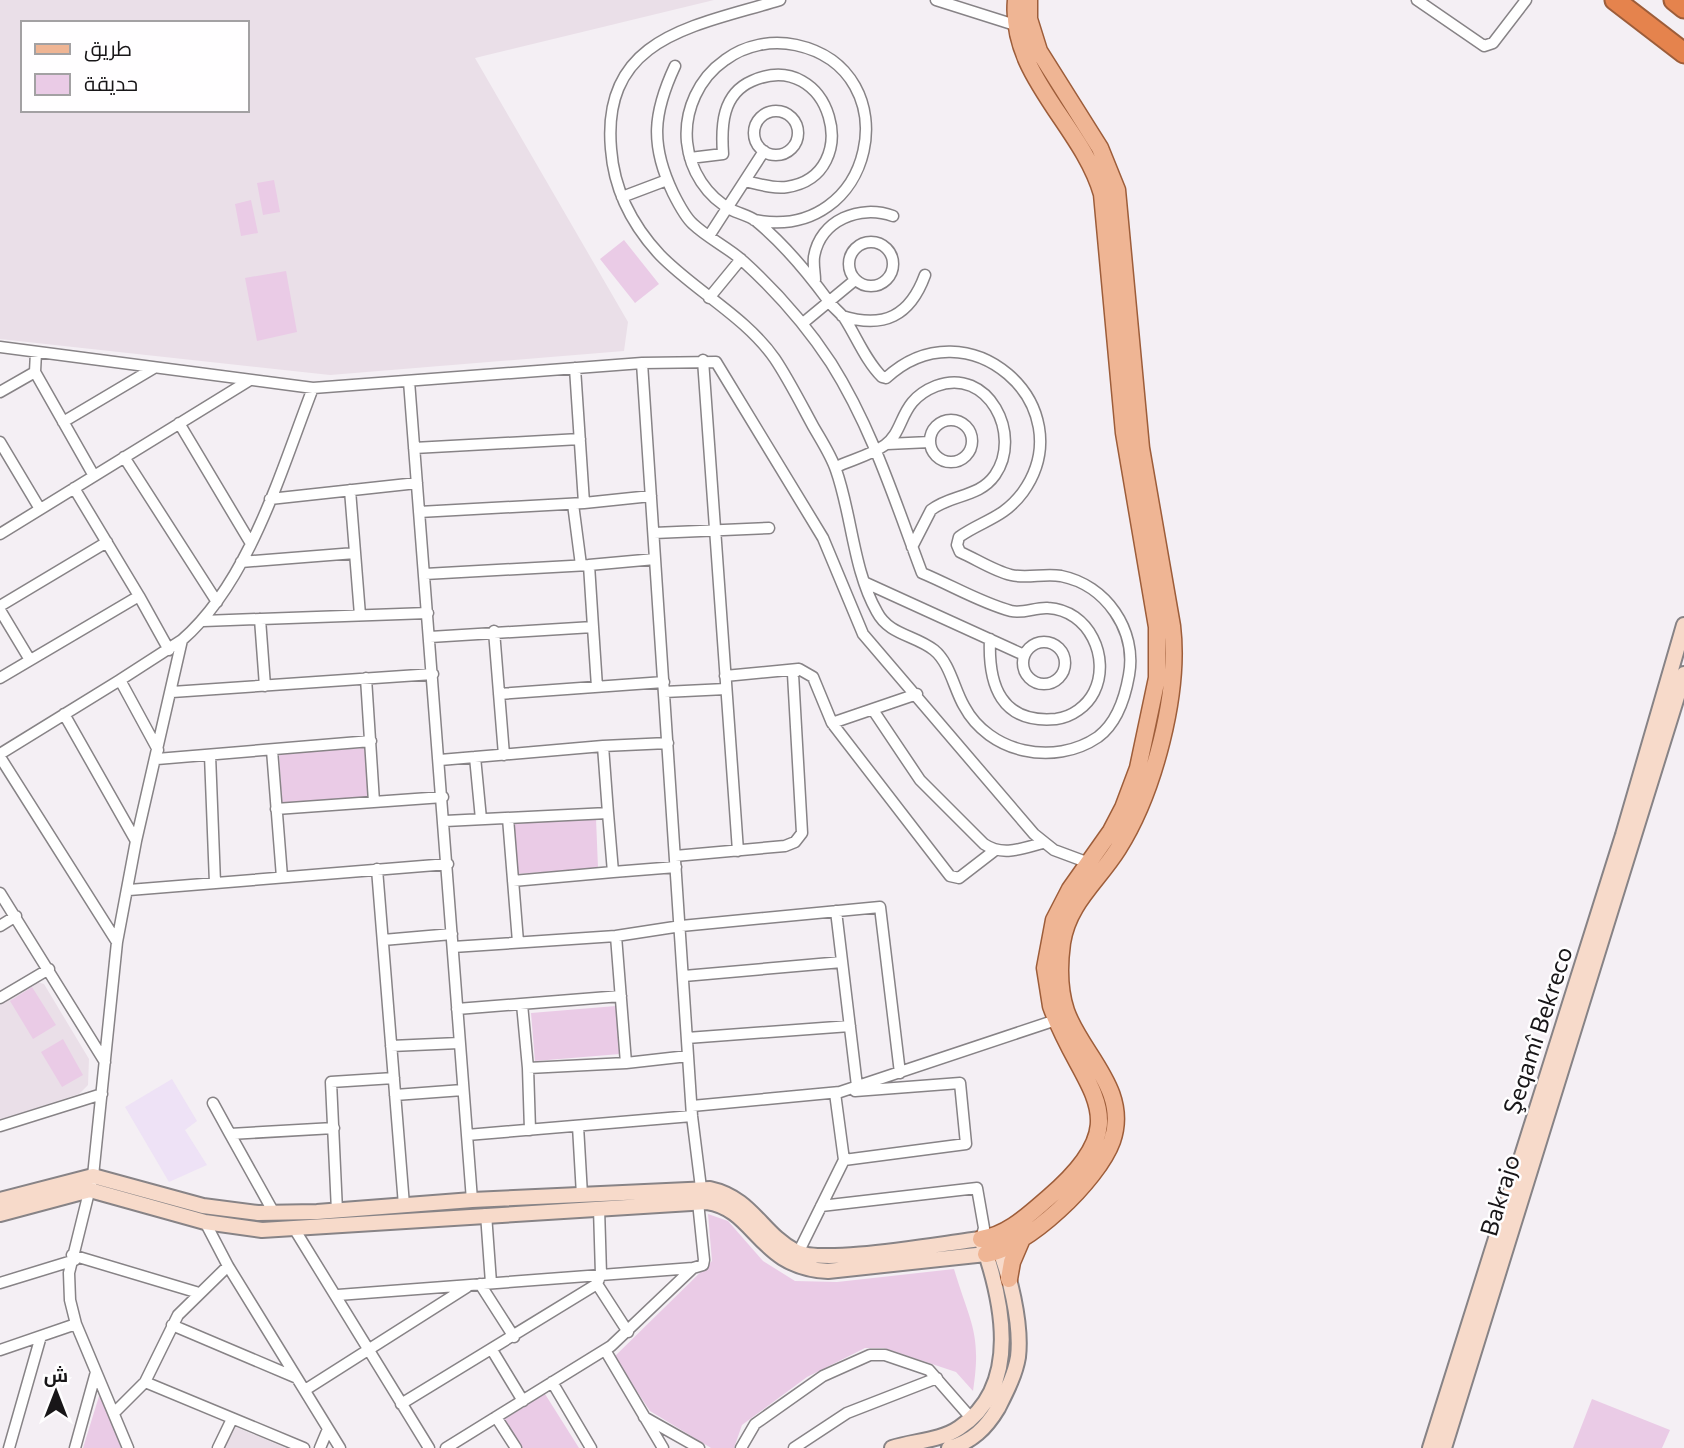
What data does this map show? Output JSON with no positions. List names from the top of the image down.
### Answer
{
  "streets": {
    "main road": ["Şeqamî Bekreco", "Bakrajo"]
  },
  "crossings": [
    ["Şeqamî Bekreco", "Bakrajo"]
  ],
  "legend": ["طريق", "حديقة"],
  "north": "top"
}
